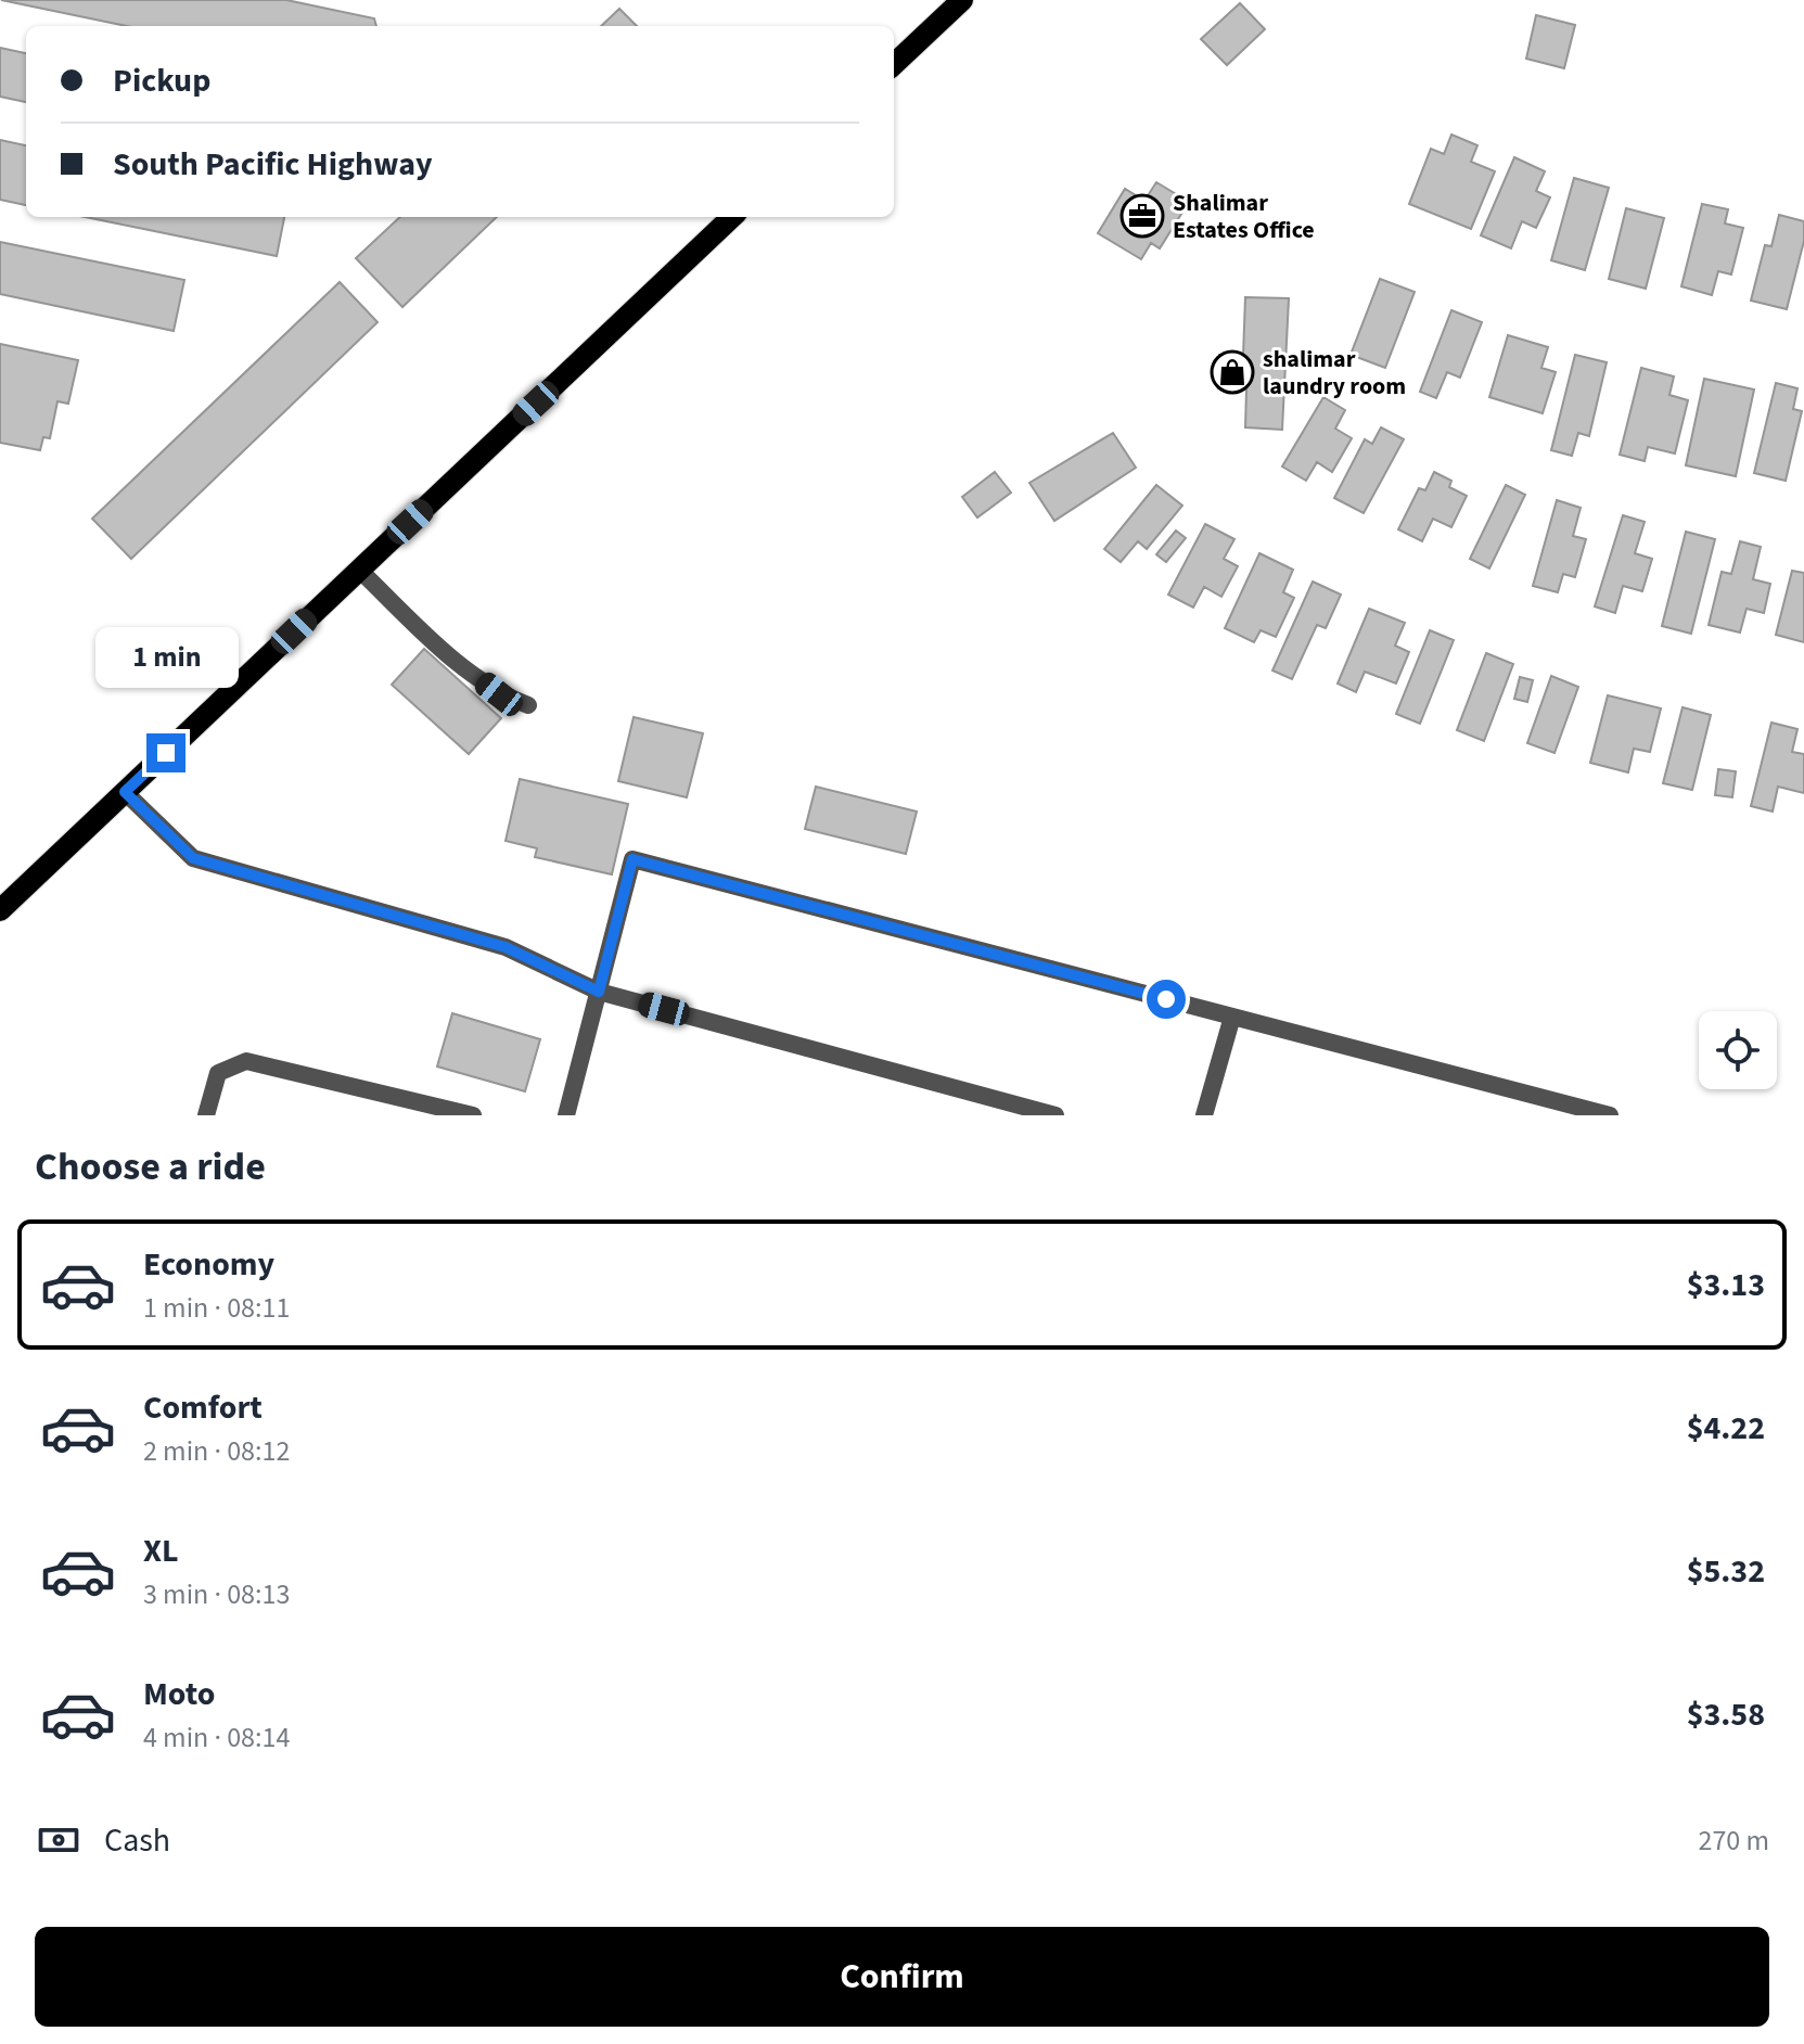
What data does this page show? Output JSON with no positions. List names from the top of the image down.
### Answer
{
  "places": {
    "office": ["Shalimar Estates Office"],
    "shop": ["shalimar laundry room"]
  },
  "page": {
    "banner": ["Pickup", "South Pacific Highway"],
    "bubble": "1 min",
    "heading": "Choose a ride",
    "list": [
      {
        "name": "Economy",
        "note": "1 min · 08:11",
        "value": "$3.13"
      },
      {
        "name": "Comfort",
        "note": "2 min · 08:12",
        "value": "$4.22"
      },
      {
        "name": "XL",
        "note": "3 min · 08:13",
        "value": "$5.32"
      },
      {
        "name": "Moto",
        "note": "4 min · 08:14",
        "value": "$3.58"
      }
    ],
    "pay": ["Cash", "270 m"],
    "buttons": "Confirm"
  }
}
